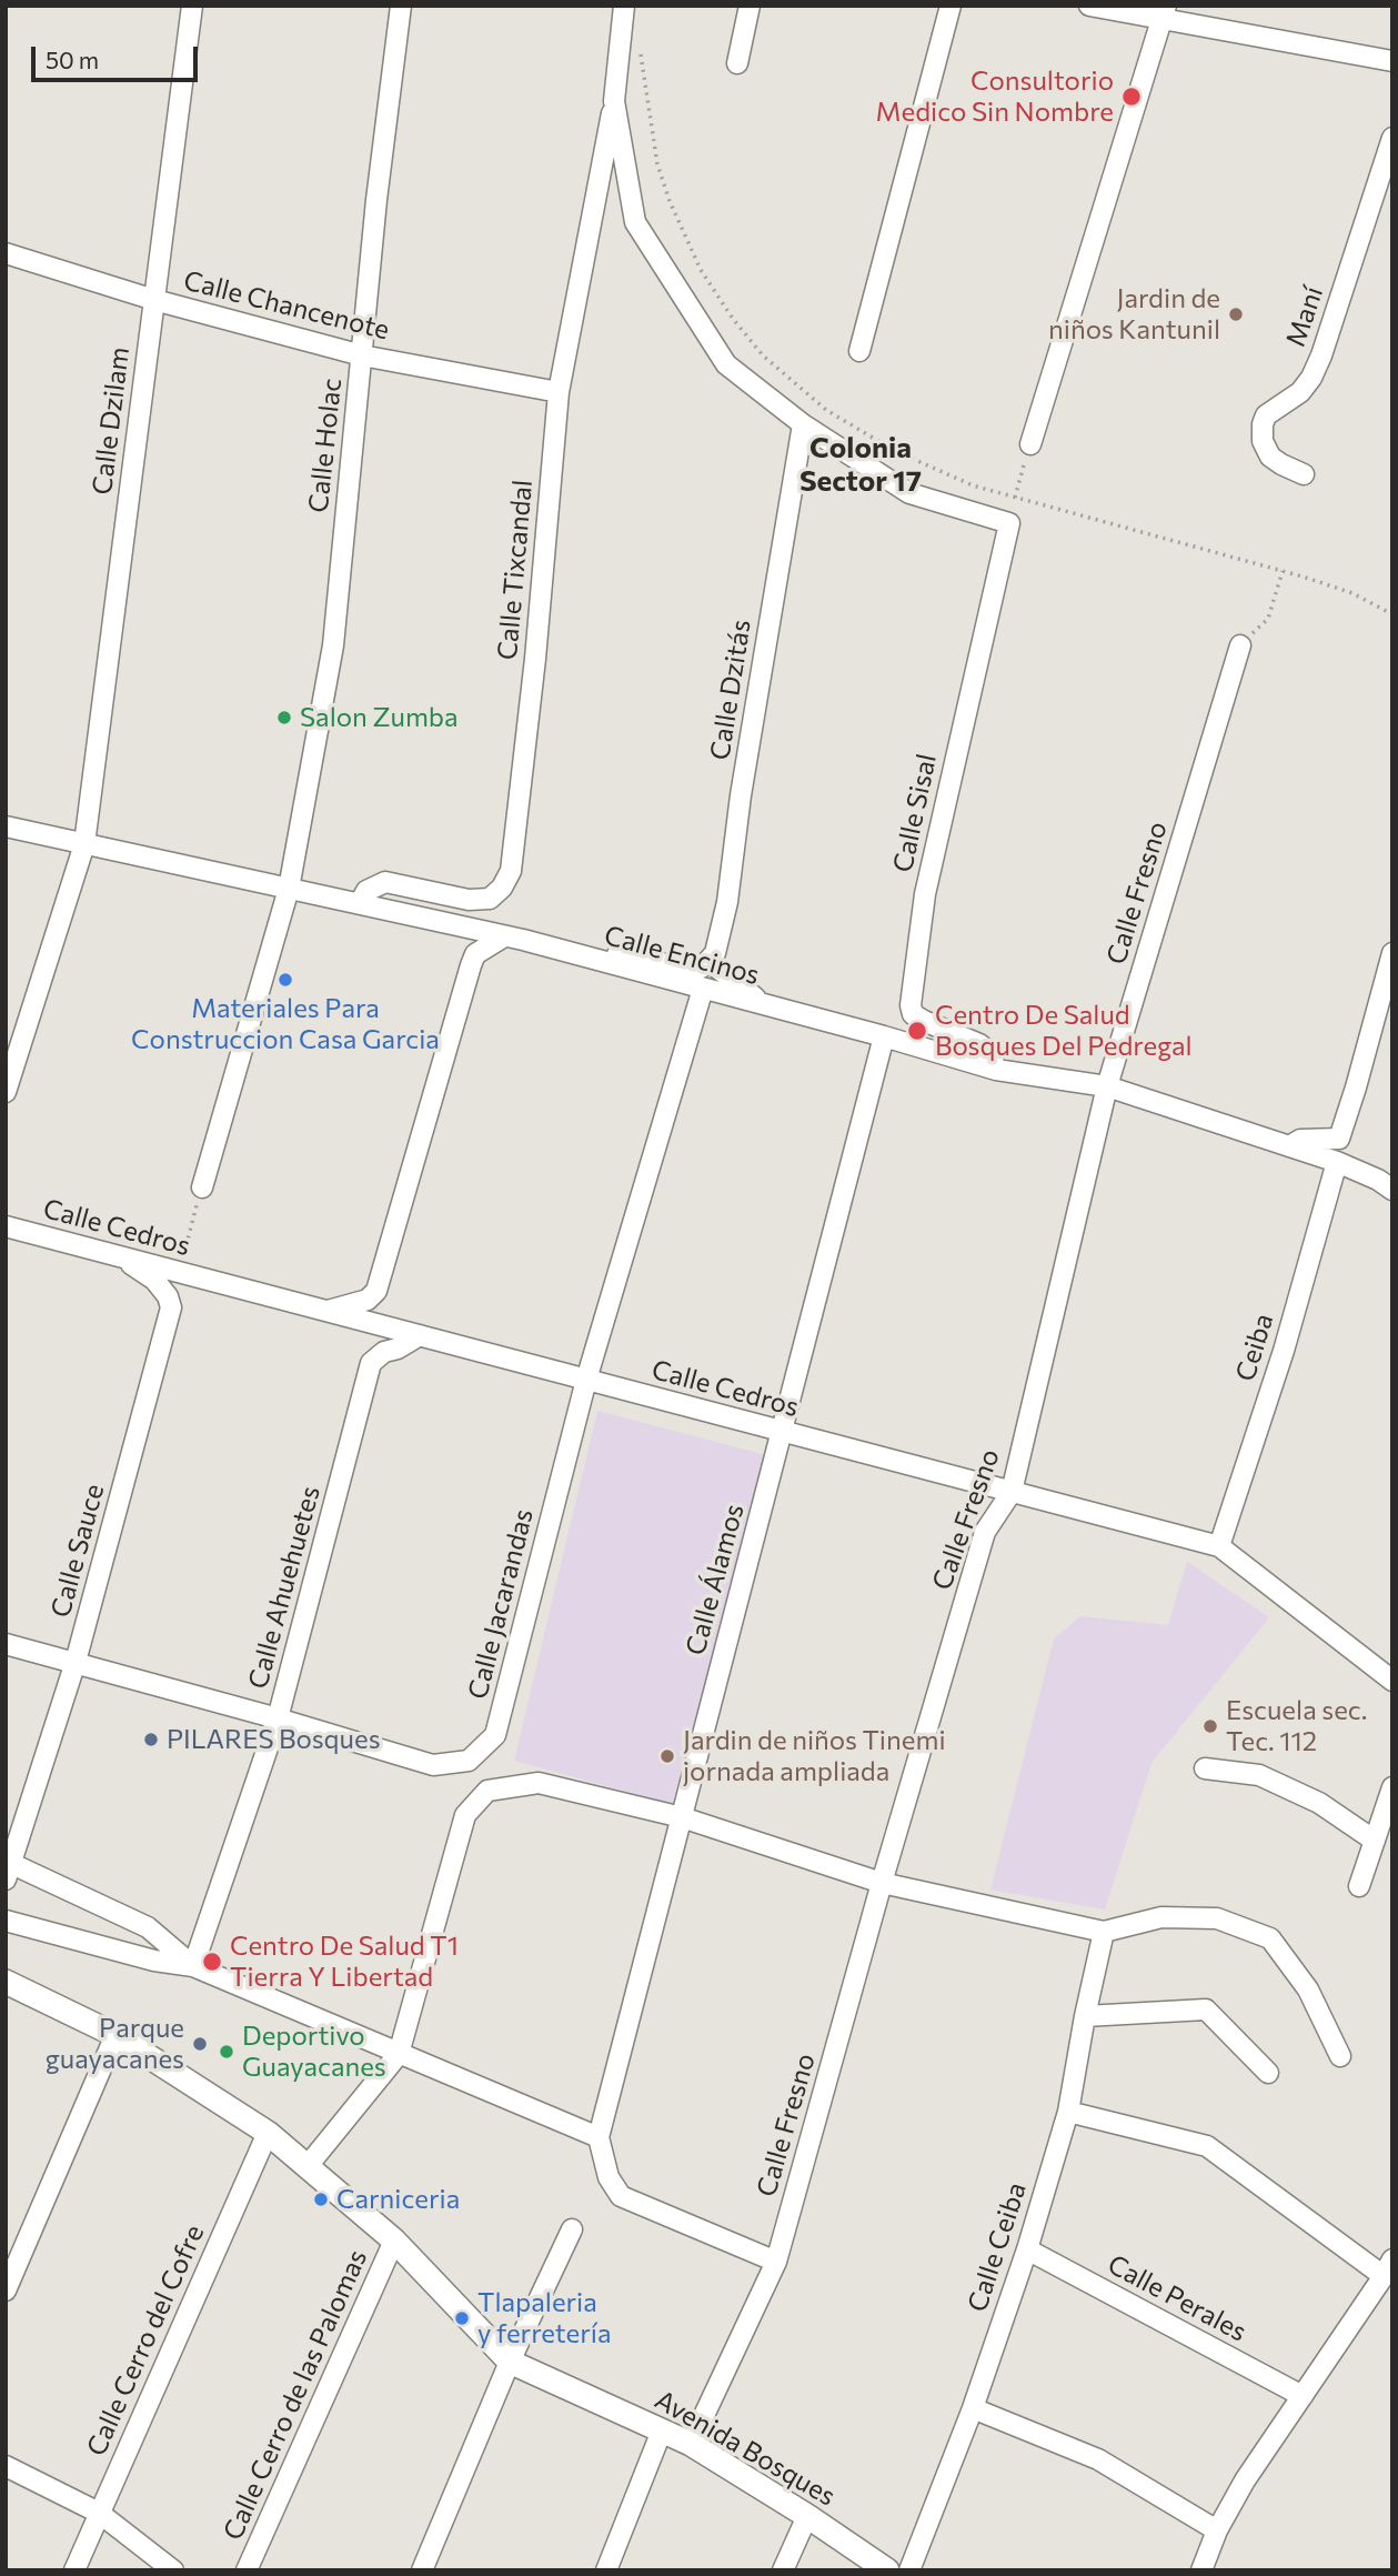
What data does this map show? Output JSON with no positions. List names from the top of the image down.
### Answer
{
  "streets": {
    "street": [
      "Calle Chancenote",
      "Maní",
      "Calle Dzilam",
      "Calle Holac",
      "Calle Tixcandal",
      "Calle Dzitás",
      "Calle Sisal",
      "Calle Fresno",
      "Calle Encinos",
      "Calle Cedros",
      "Ceiba",
      "Calle Sauce",
      "Calle Álamos",
      "Calle Ahuehuetes",
      "Calle Jacarandas",
      "Calle Ceiba",
      "Calle Perales",
      "Calle Cerro del Cofre",
      "Calle Cerro de las Palomas",
      "Avenida Bosques"
    ]
  },
  "crossings": [
    ["Calle Chancenote", "Calle Dzilam"],
    ["Calle Chancenote", "Calle Holac"],
    ["Calle Chancenote", "Calle Tixcandal"],
    ["Calle Dzilam", "Calle Encinos"],
    ["Calle Holac", "Calle Encinos"],
    ["Calle Tixcandal", "Calle Encinos"],
    ["Calle Dzitás", "Calle Sisal"],
    ["Calle Sisal", "Calle Encinos"],
    ["Calle Fresno", "Calle Encinos"],
    ["Calle Fresno", "Calle Cedros"],
    ["Calle Fresno", "Avenida Bosques"],
    ["Calle Encinos", "Ceiba"],
    ["Calle Encinos", "Calle Álamos"],
    ["Calle Encinos", "Calle Jacarandas"],
    ["Calle Cedros", "Ceiba"],
    ["Calle Cedros", "Calle Sauce"],
    ["Calle Cedros", "Calle Álamos"],
    ["Calle Cedros", "Calle Ahuehuetes"],
    ["Calle Cedros", "Calle Jacarandas"],
    ["Calle Sauce", "Calle Jacarandas"],
    ["Calle Ahuehuetes", "Calle Jacarandas"],
    ["Calle Ceiba", "Calle Perales"],
    ["Calle Cerro del Cofre", "Avenida Bosques"],
    ["Calle Cerro de las Palomas", "Avenida Bosques"]
  ],
  "districts": ["Colonia Sector 17"],
  "places": [
    "Consultorio Medico Sin Nombre",
    "Jardin de niños Kantunil",
    "Salon Zumba",
    "Materiales Para Construccion Casa Garcia",
    "Centro De Salud Bosques Del Pedregal",
    "Escuela sec. Tec. 112",
    "PILARES Bosques",
    "Jardin de niños Tinemi jornada ampliada",
    "Centro De Salud T1 Tierra Y Libertad",
    "Parque guayacanes",
    "Deportivo Guayacanes",
    "Carniceria",
    "Tlapaleria y ferretería"
  ],
  "scale_bar": "50 m"
}
